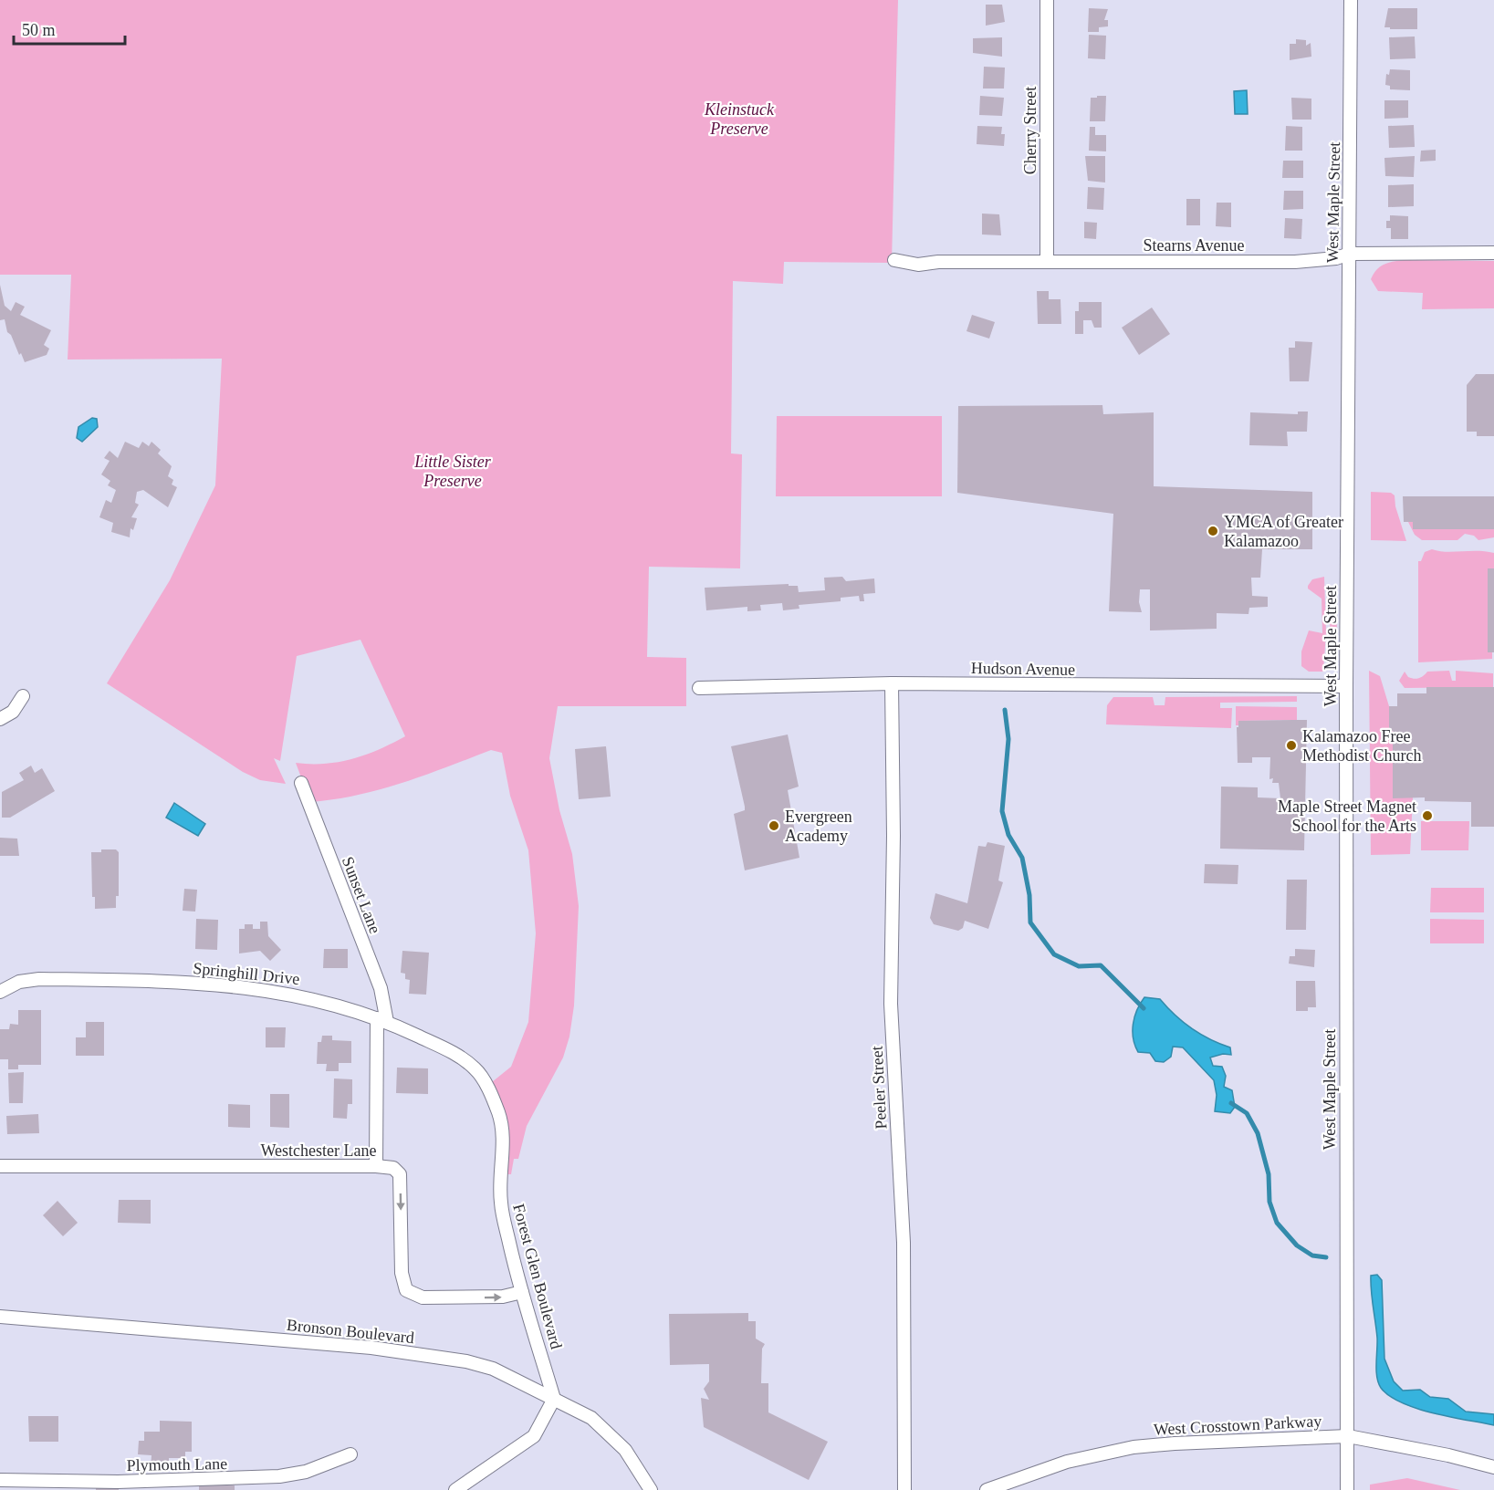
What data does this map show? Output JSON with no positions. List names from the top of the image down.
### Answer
{
  "streets": {
    "street": [
      "Cherry Street",
      "West Maple Street",
      "Stearns Avenue",
      "Hudson Avenue",
      "Sunset Lane",
      "Springhill Drive",
      "Peeler Street",
      "Westchester Lane",
      "Forest Glen Boulevard",
      "Bronson Boulevard",
      "West Crosstown Parkway",
      "Plymouth Lane"
    ]
  },
  "crossings": [
    ["Cherry Street", "Stearns Avenue"],
    ["West Maple Street", "Stearns Avenue"],
    ["West Maple Street", "Hudson Avenue"],
    ["West Maple Street", "West Crosstown Parkway"],
    ["Hudson Avenue", "Peeler Street"],
    ["Sunset Lane", "Springhill Drive"],
    ["Sunset Lane", "Westchester Lane"],
    ["Springhill Drive", "Forest Glen Boulevard"],
    ["Westchester Lane", "Forest Glen Boulevard"],
    ["Forest Glen Boulevard", "Bronson Boulevard"]
  ],
  "parks": ["Kleinstuck Preserve", "Little Sister Preserve"],
  "places": [
    "YMCA of Greater Kalamazoo",
    "Kalamazoo Free Methodist Church",
    "Maple Street Magnet School for the Arts",
    "Evergreen Academy"
  ],
  "scale_bar": "50 m"
}
